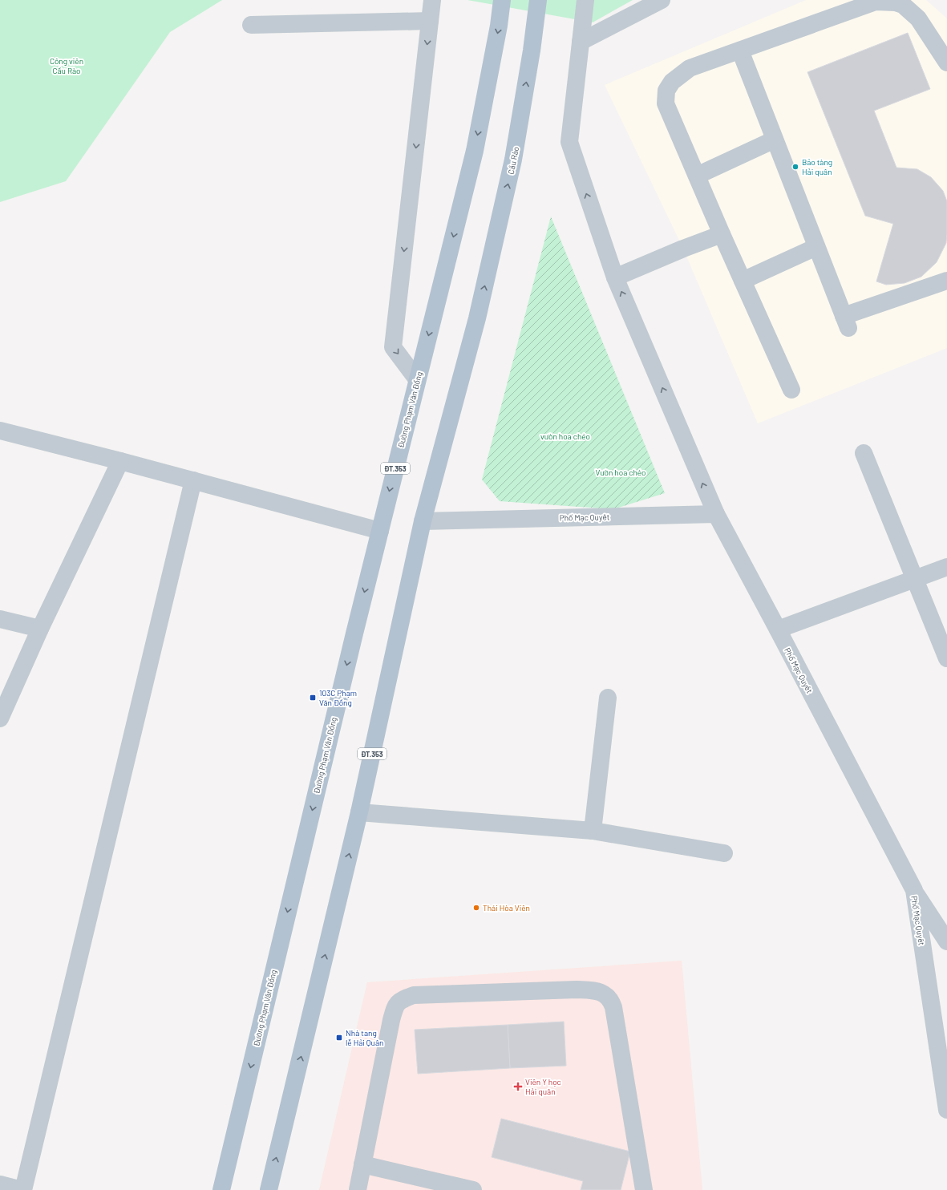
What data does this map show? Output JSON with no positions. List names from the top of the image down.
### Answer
{
  "streets": {
    "main road": ["Cầu Rào", "Đường Phạm Văn Đồng", "ĐT.353"],
    "street": ["Phố Mạc Quyêt"]
  },
  "crossings": [
    ["Cầu Rào", "ĐT.353"],
    ["Cầu Rào", "Phố Mạc Quyêt"],
    ["ĐT.353", "Phố Mạc Quyêt"]
  ],
  "one_way": ["Cầu Rào"],
  "parks": ["Công viên Cầu Rào", "vườn hoa chéo", "Vườn hoa chéo"],
  "places": {
    "other": ["Bảo tàng Hải quân", "Thái Hòa Viên"],
    "transit": ["103C Phạm Văn Đồng", "Nhà tang lễ Hải Quân"],
    "health": ["Viên Y học Hải quân"]
  }
}
